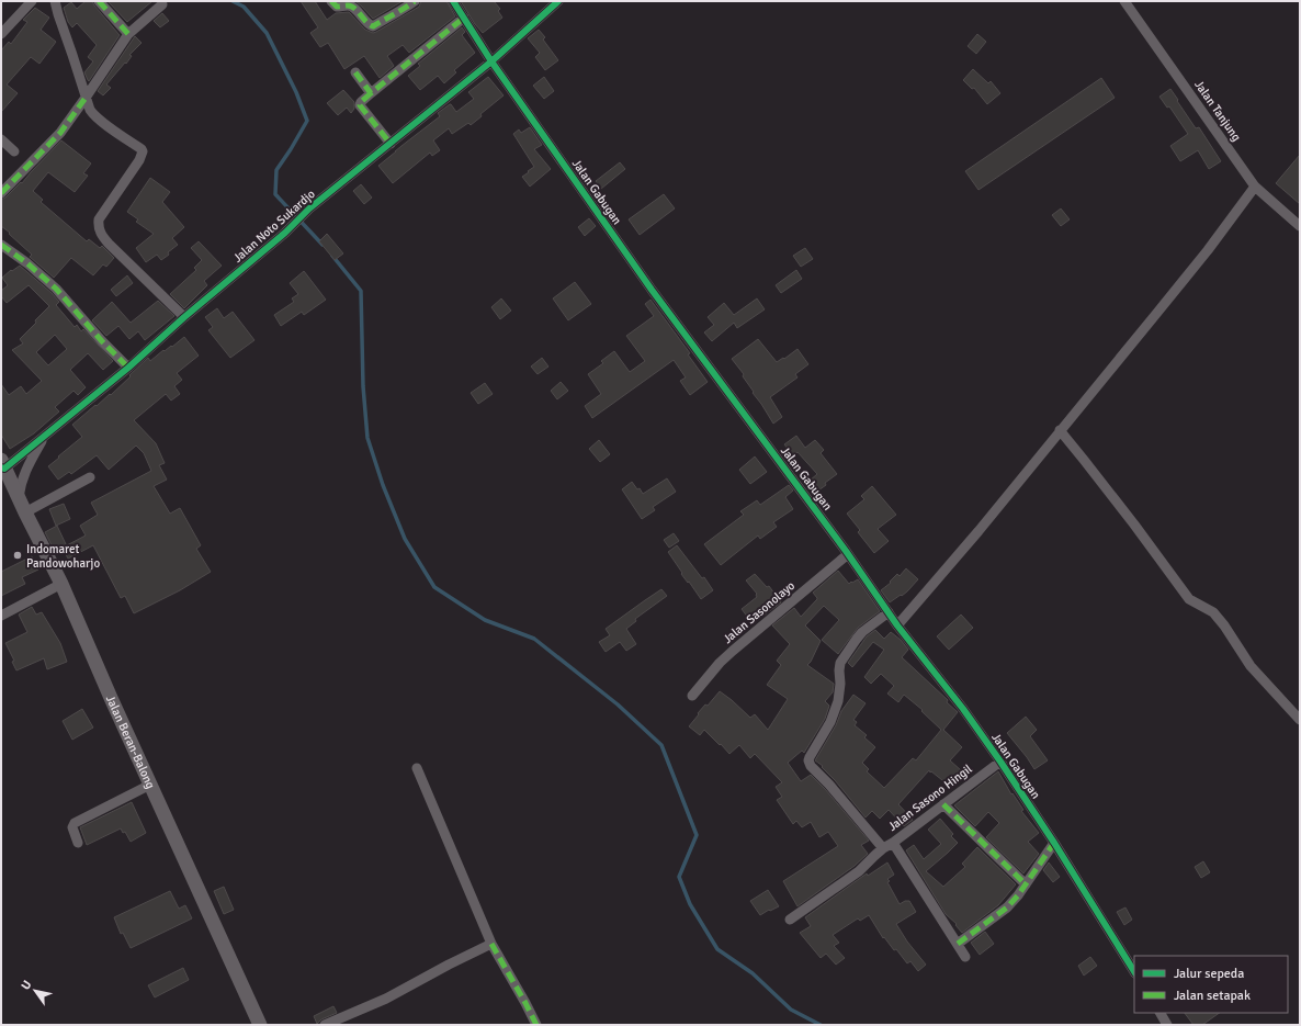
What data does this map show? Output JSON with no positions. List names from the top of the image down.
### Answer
{
  "streets": {
    "main road": ["Jalan Beran-Balong"],
    "street": [
      "Jalan Tanjung",
      "Jalan Gabugan",
      "Jalan Noto Sukardjo",
      "Jalan Sasonolayo",
      "Jalan Sasono Hingil"
    ]
  },
  "crossings": [
    ["Jalan Gabugan", "Jalan Noto Sukardjo"],
    ["Jalan Gabugan", "Jalan Sasonolayo"],
    ["Jalan Gabugan", "Jalan Sasono Hingil"],
    ["Jalan Noto Sukardjo", "Jalan Beran-Balong"]
  ],
  "places": ["Indomaret Pandowoharjo"],
  "legend": ["Jalur sepeda", "Jalan setapak"],
  "north": "top left"
}
